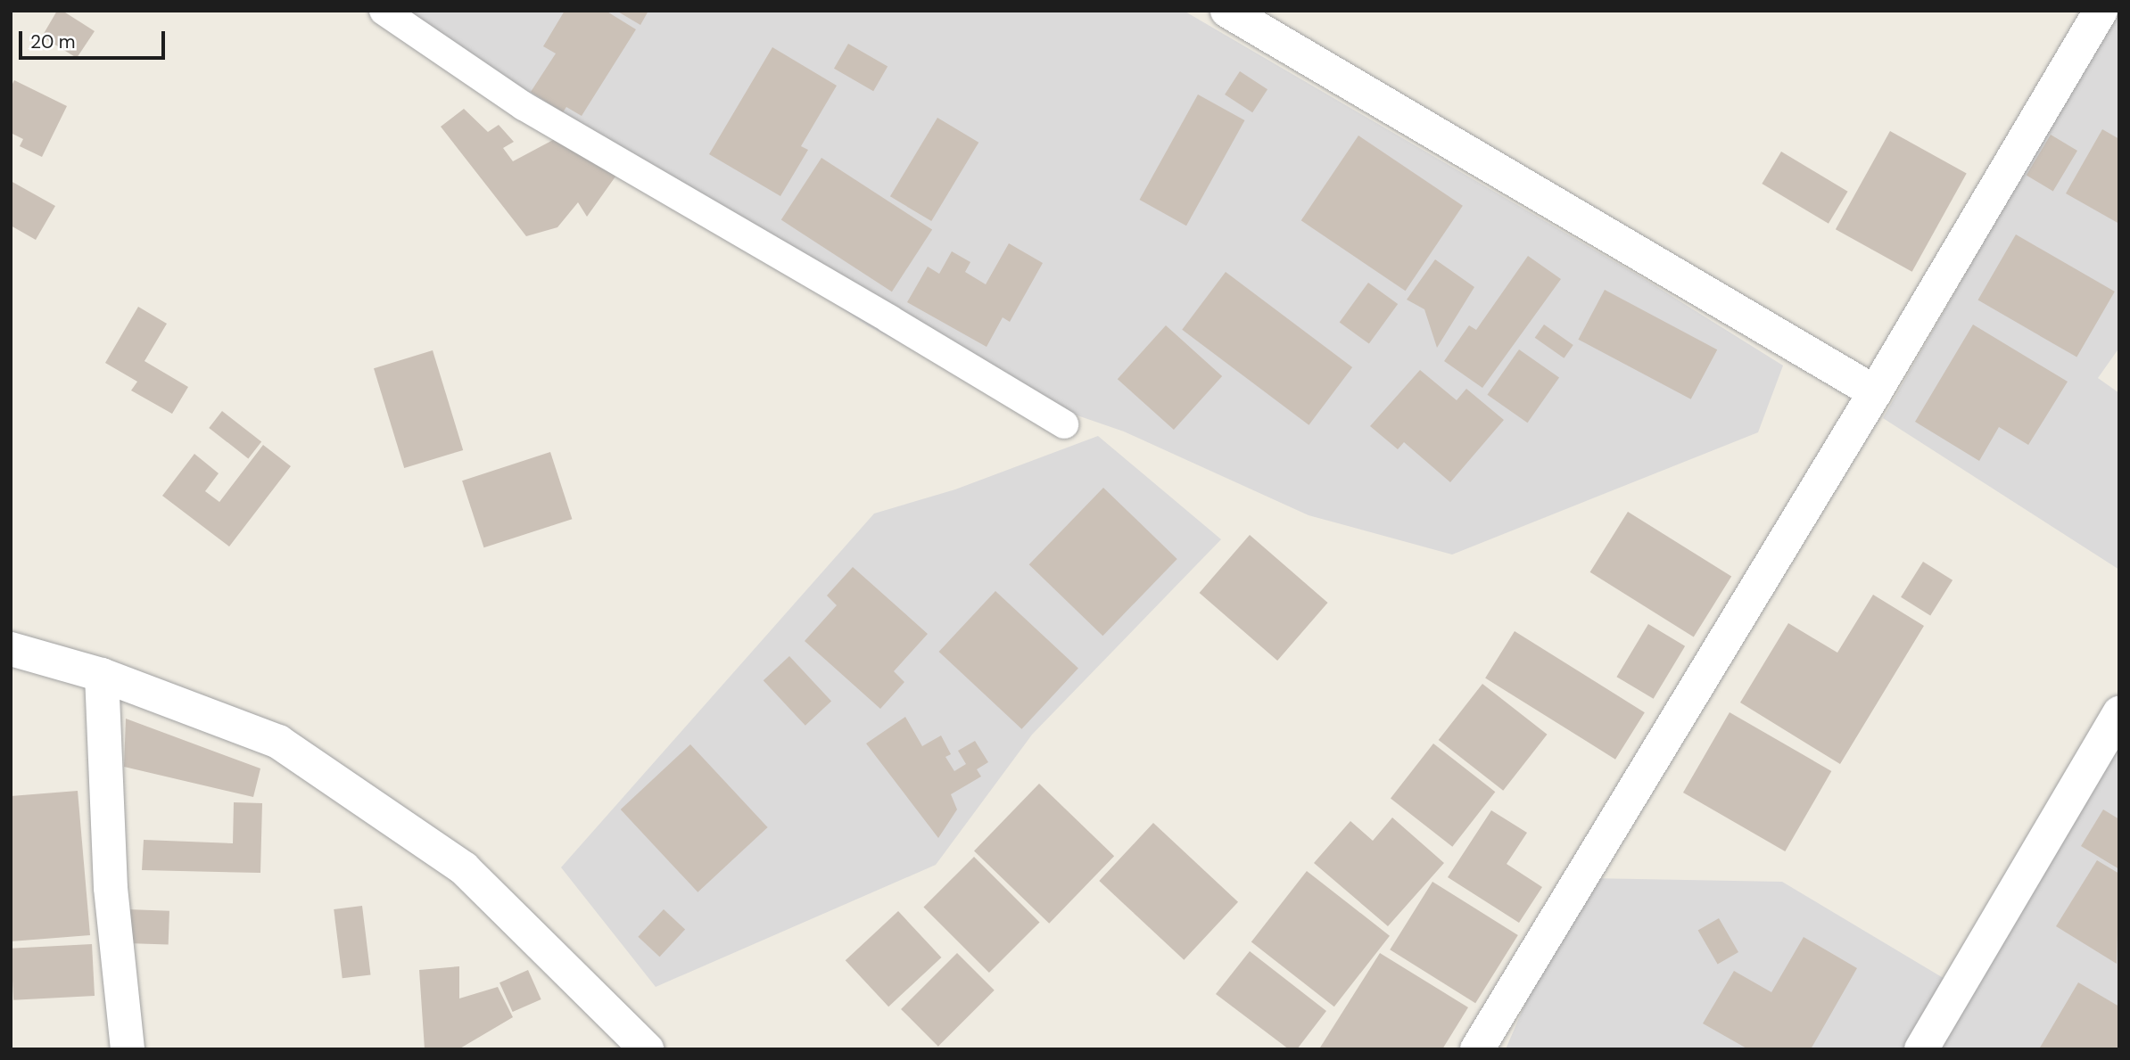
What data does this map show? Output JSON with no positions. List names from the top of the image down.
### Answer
{
  "scale_bar": "20 m"
}
